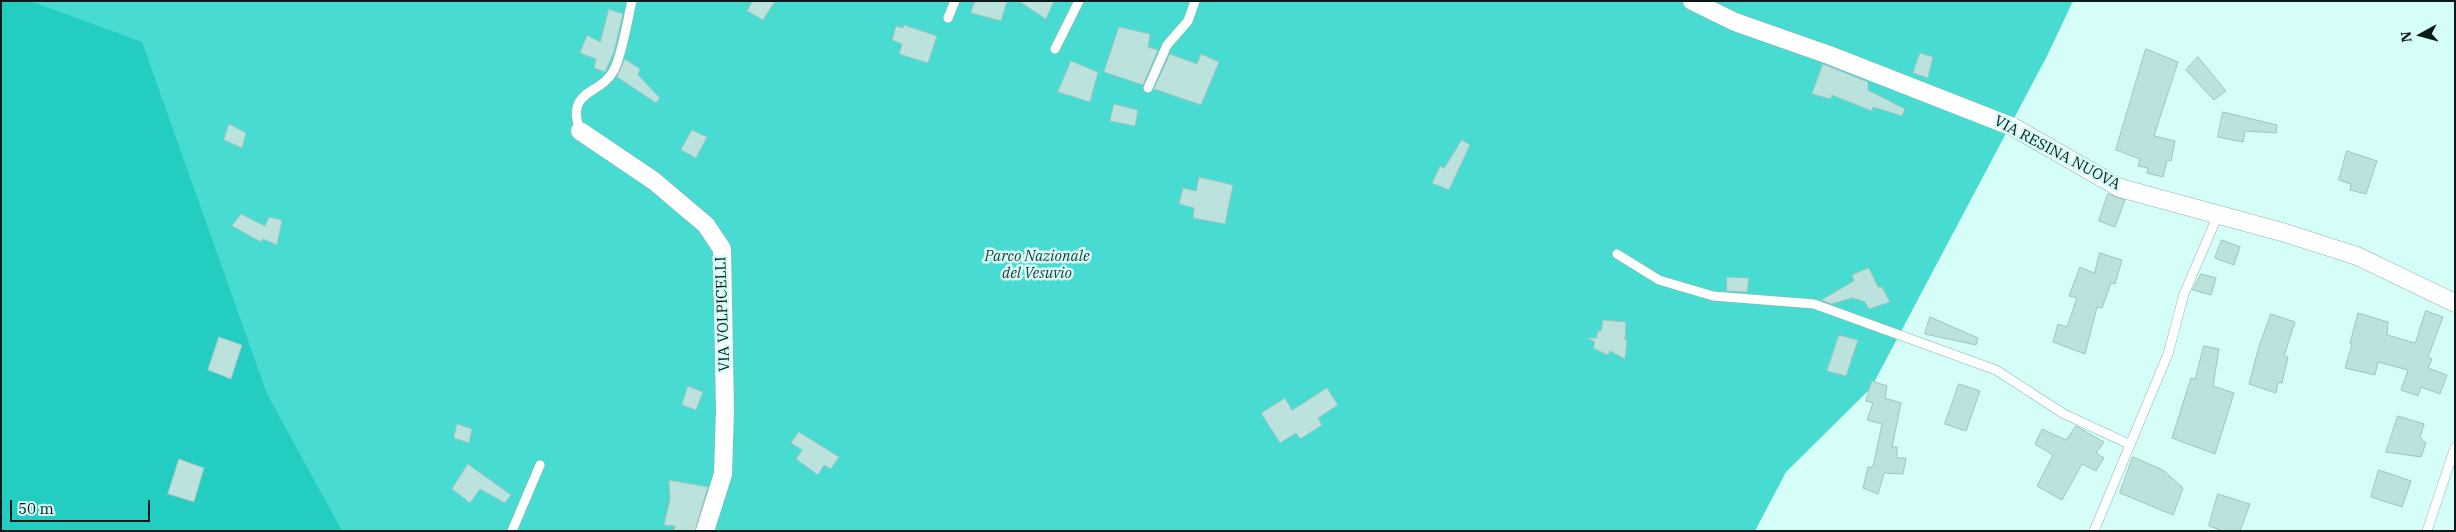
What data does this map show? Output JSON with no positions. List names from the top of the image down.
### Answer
{
  "streets": {
    "street": ["VIA RESINA NUOVA", "VIA VOLPICELLI"]
  },
  "parks": ["Parco Nazionale del Vesuvio"],
  "scale_bar": "50 m",
  "north": "left"
}
